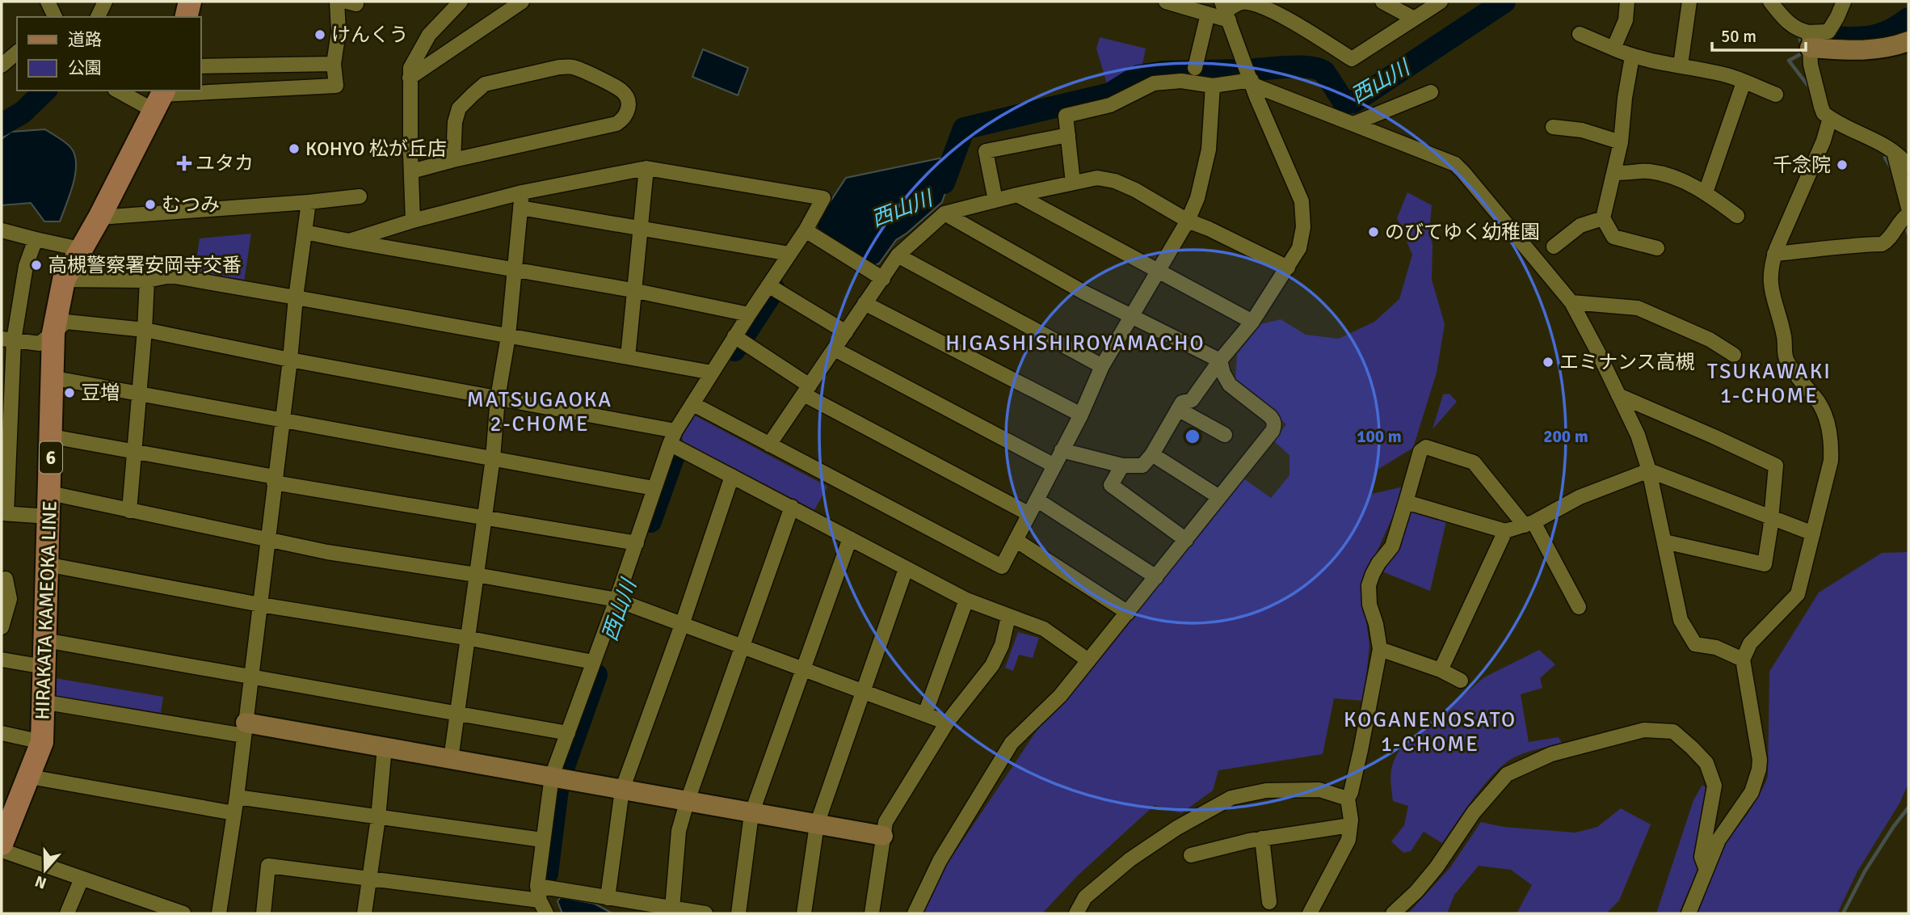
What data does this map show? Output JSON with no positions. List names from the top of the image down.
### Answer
{
  "streets": {
    "main road": ["6", "HIRAKATA KAMEOKA LINE"]
  },
  "districts": [
    "HIGASHISHIROYAMACHO",
    "TSUKAWAKI 1-CHOME",
    "MATSUGAOKA 2-CHOME",
    "KOGANENOSATO 1-CHOME"
  ],
  "water": ["西山川"],
  "places": {
    "other": [
      "けんくう",
      "KOHYO 松が丘店",
      "千念院",
      "むつみ",
      "のびてゆく幼稚園",
      "高槻警察署安岡寺交番",
      "エミナンス高槻",
      "豆増"
    ],
    "health": ["ユタカ"]
  },
  "legend": ["道路", "公園"],
  "scale_bar": "50 m",
  "north": "bottom",
  "rings": ["100 m", "200 m"]
}
